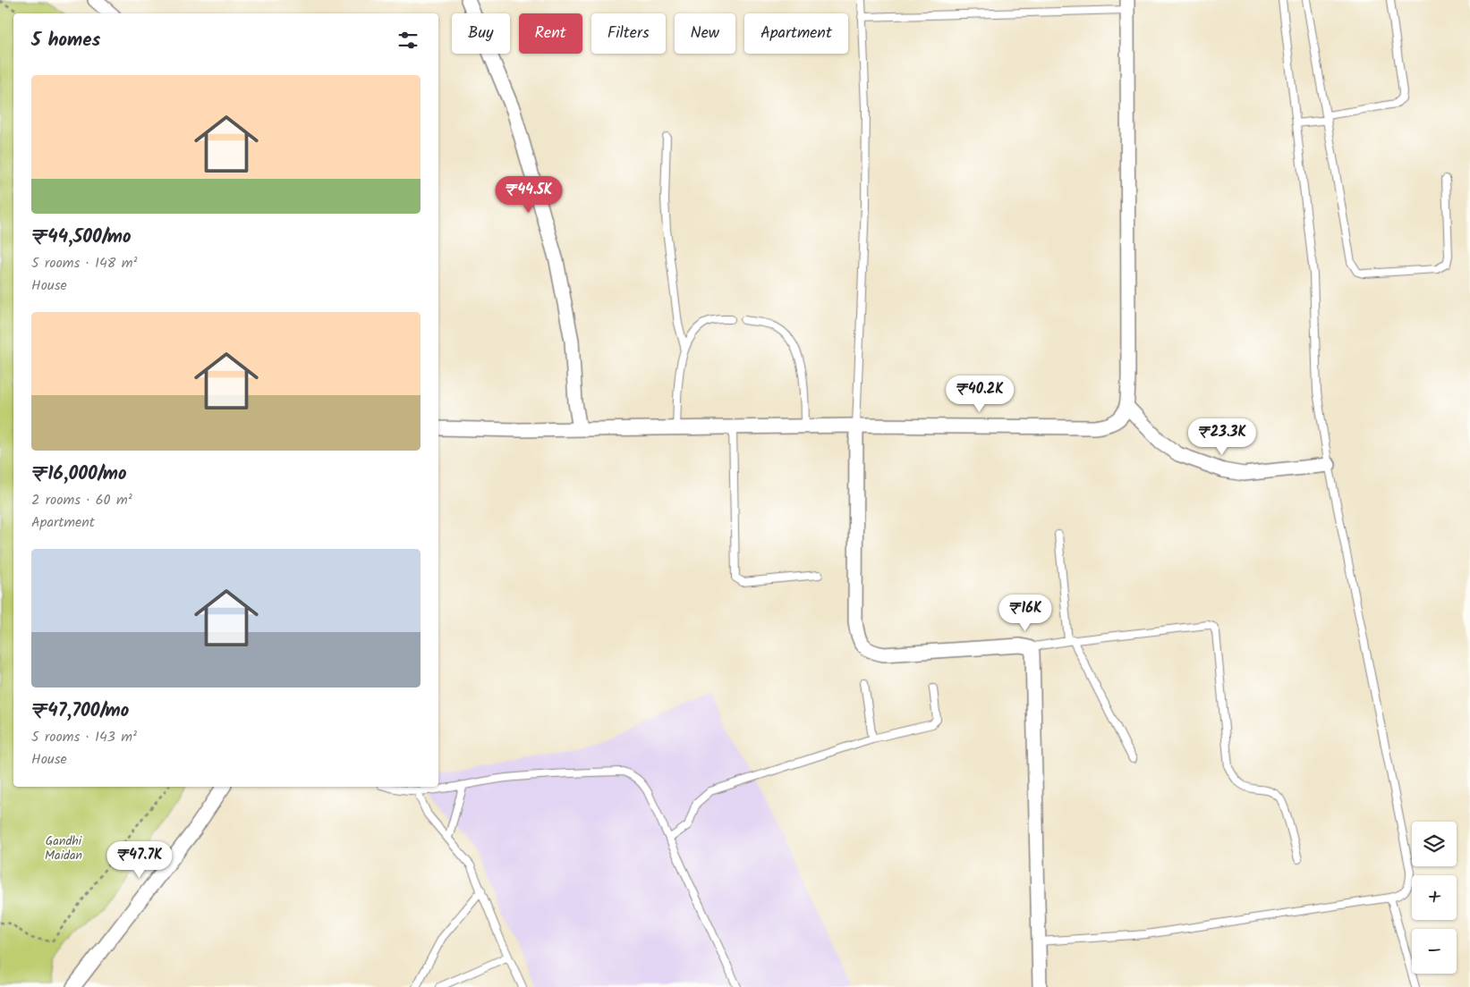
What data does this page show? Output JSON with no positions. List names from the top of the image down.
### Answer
{
  "parks": ["Gandhi Maidan"],
  "page": {
    "chip": [
      "Buy",
      "Rent",
      "Filters",
      "New",
      "Apartment"
    ],
    "heading": "5 homes",
    "list": [
      {
        "name": "₹44,500/mo",
        "note": "5 rooms · 148 m² · House"
      },
      {
        "name": "₹16,000/mo",
        "note": "2 rooms · 60 m² · Apartment"
      },
      {
        "name": "₹47,700/mo",
        "note": "5 rooms · 143 m² · House"
      }
    ],
    "price": [
      "₹44.5K",
      "₹40.2K",
      "₹23.3K",
      "₹16K",
      "₹47.7K"
    ],
    "map_buttons": ["+", "−"]
  }
}
